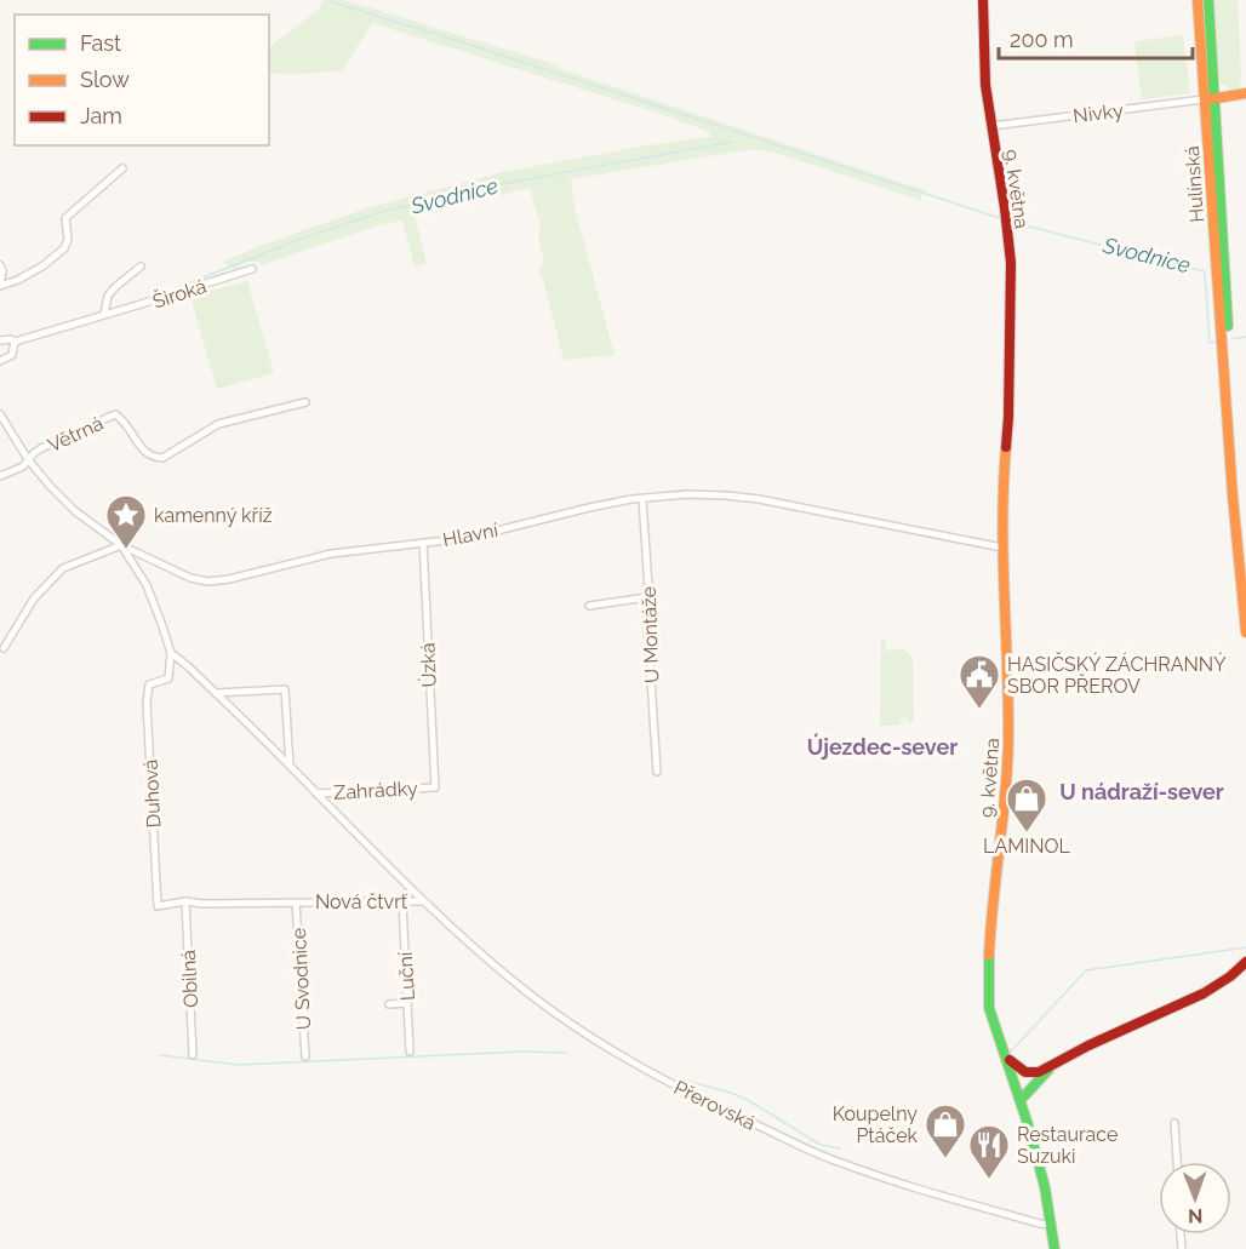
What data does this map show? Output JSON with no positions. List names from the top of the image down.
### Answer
{
  "streets": {
    "main road": ["Hulínská", "9. května"],
    "street": [
      "Nivky",
      "Široká",
      "Větrná",
      "Hlavní",
      "U Montáže",
      "Úzká",
      "Zahrádky",
      "Duhová",
      "Nová čtvrť",
      "Luční",
      "Obilná",
      "U Svodnice",
      "Přerovská"
    ]
  },
  "crossings": [
    ["Nivky", "Hulínská"],
    ["Nivky", "9. května"],
    ["9. května", "Hlavní"],
    ["9. května", "Přerovská"],
    ["Větrná", "Hlavní"],
    ["Hlavní", "U Montáže"],
    ["Hlavní", "Úzká"],
    ["Úzká", "Zahrádky"],
    ["Zahrádky", "Nová čtvrť"],
    ["Duhová", "Nová čtvrť"],
    ["Nová čtvrť", "Luční"],
    ["Nová čtvrť", "Obilná"],
    ["Nová čtvrť", "U Svodnice"],
    ["Nová čtvrť", "Přerovská"]
  ],
  "districts": ["Újezdec-sever", "U nádraží-sever"],
  "water": ["Svodnice"],
  "places": {
    "place": ["kamenný kříž"],
    "public building": ["HASIČSKÝ ZÁCHRANNÝ SBOR PŘEROV"],
    "shop": ["LAMINOL", "Koupelny Ptáček"],
    "restaurant": ["Restaurace Suzuki"]
  },
  "legend": ["Fast", "Slow", "Jam"],
  "scale_bar": "200 m",
  "north": "bottom"
}
